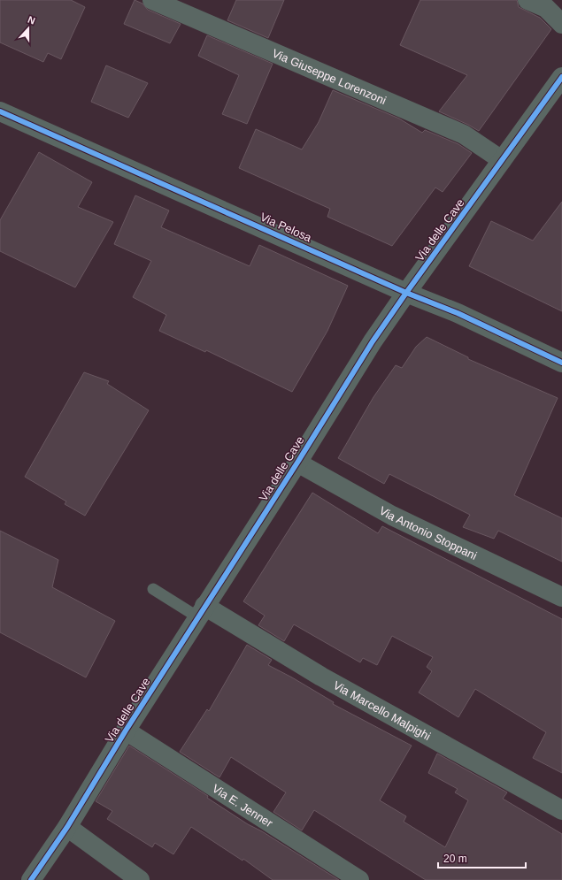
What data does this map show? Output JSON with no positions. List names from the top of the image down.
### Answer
{
  "streets": {
    "street": [
      "Via Giuseppe Lorenzoni",
      "Via Pelosa",
      "Via delle Cave",
      "Via Antonio Stoppani",
      "Via Marcello Malpighi",
      "Via E. Jenner"
    ]
  },
  "crossings": [
    ["Via Giuseppe Lorenzoni", "Via delle Cave"],
    ["Via Pelosa", "Via delle Cave"],
    ["Via delle Cave", "Via Antonio Stoppani"],
    ["Via delle Cave", "Via Marcello Malpighi"],
    ["Via delle Cave", "Via E. Jenner"]
  ],
  "scale_bar": "20 m",
  "north": "top"
}
